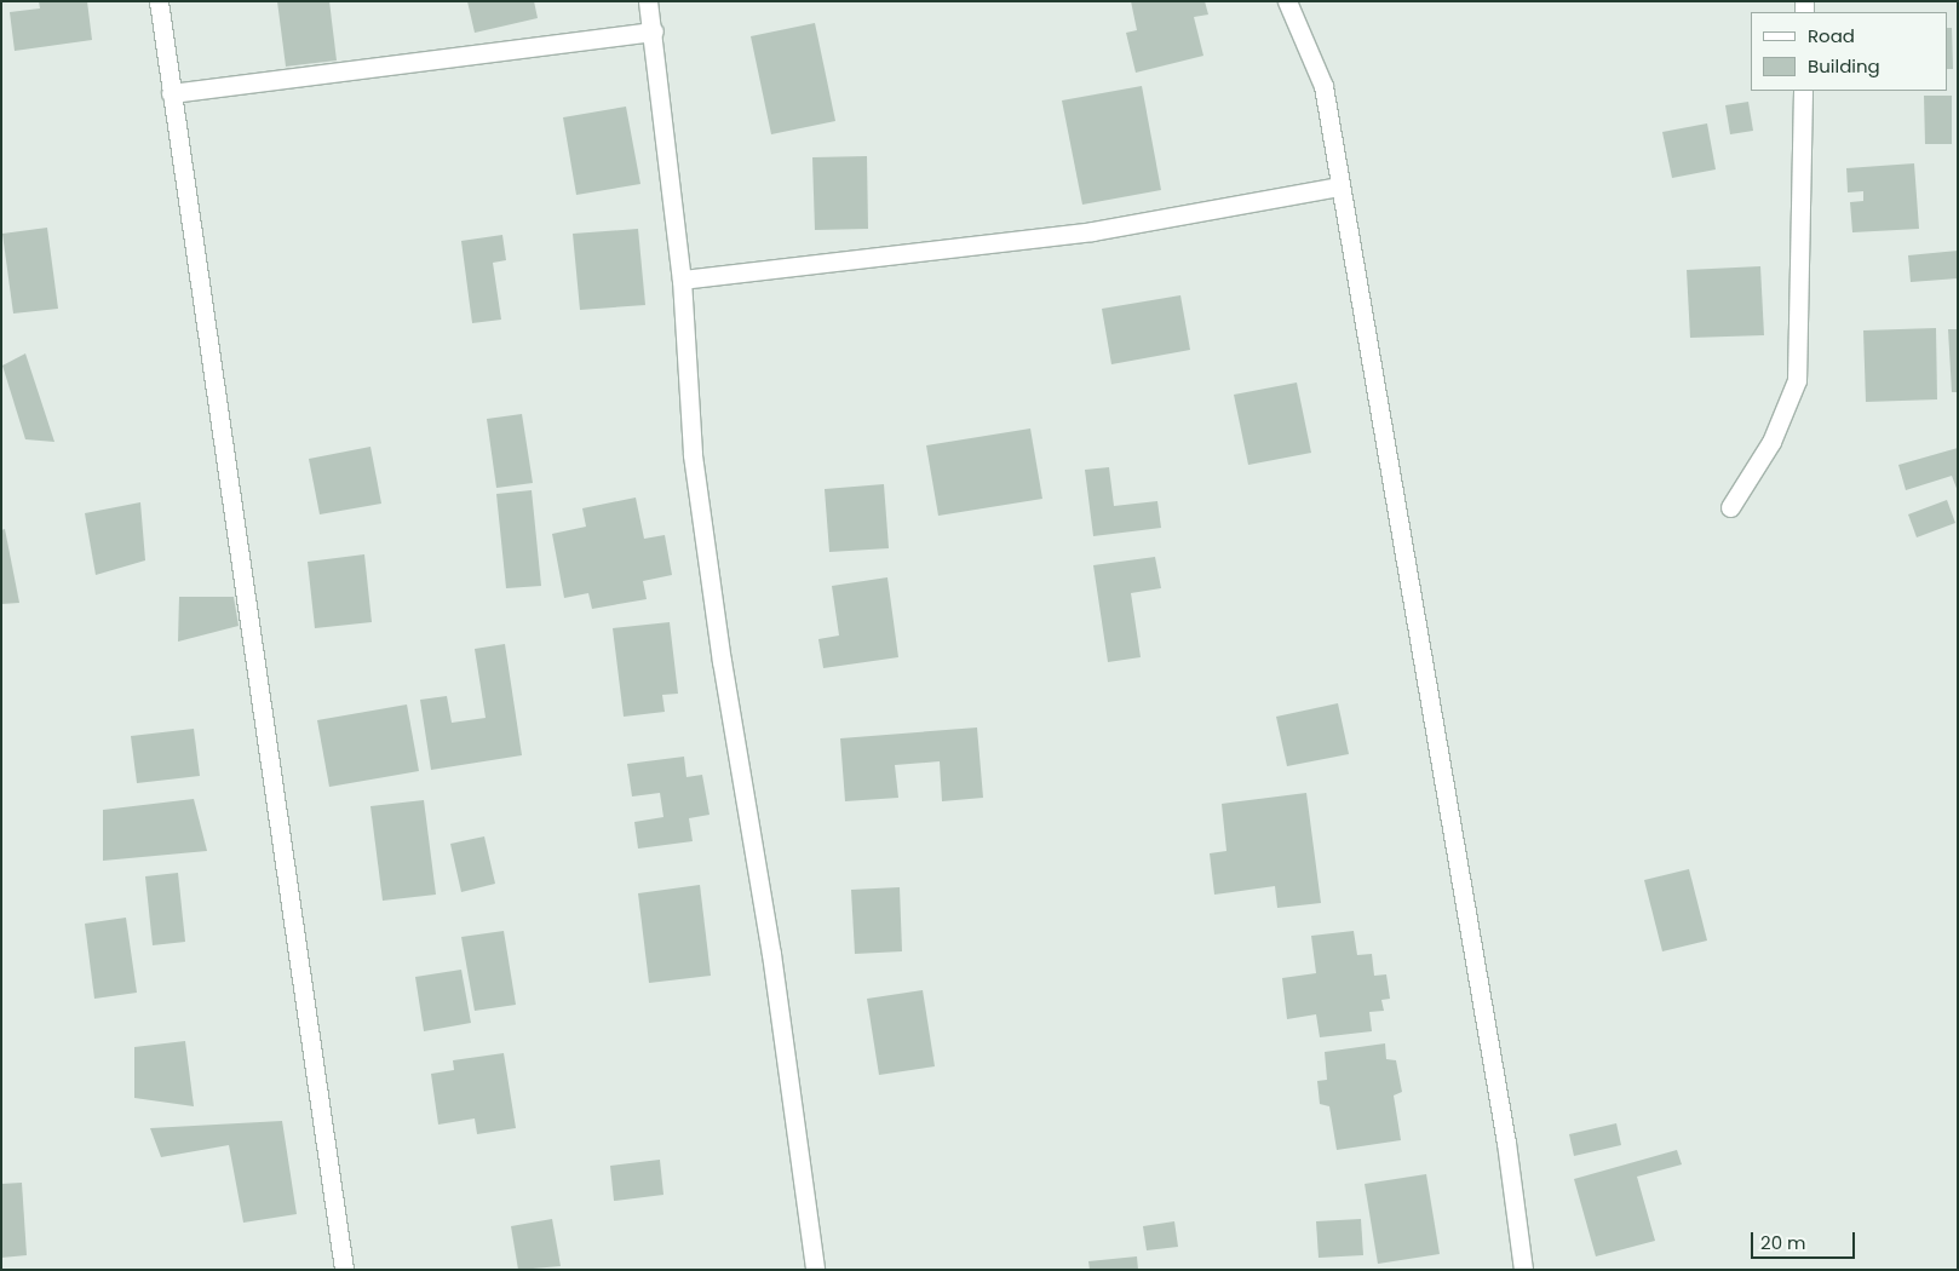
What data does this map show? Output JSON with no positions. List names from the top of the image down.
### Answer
{
  "legend": ["Road", "Building"],
  "scale_bar": "20 m"
}
